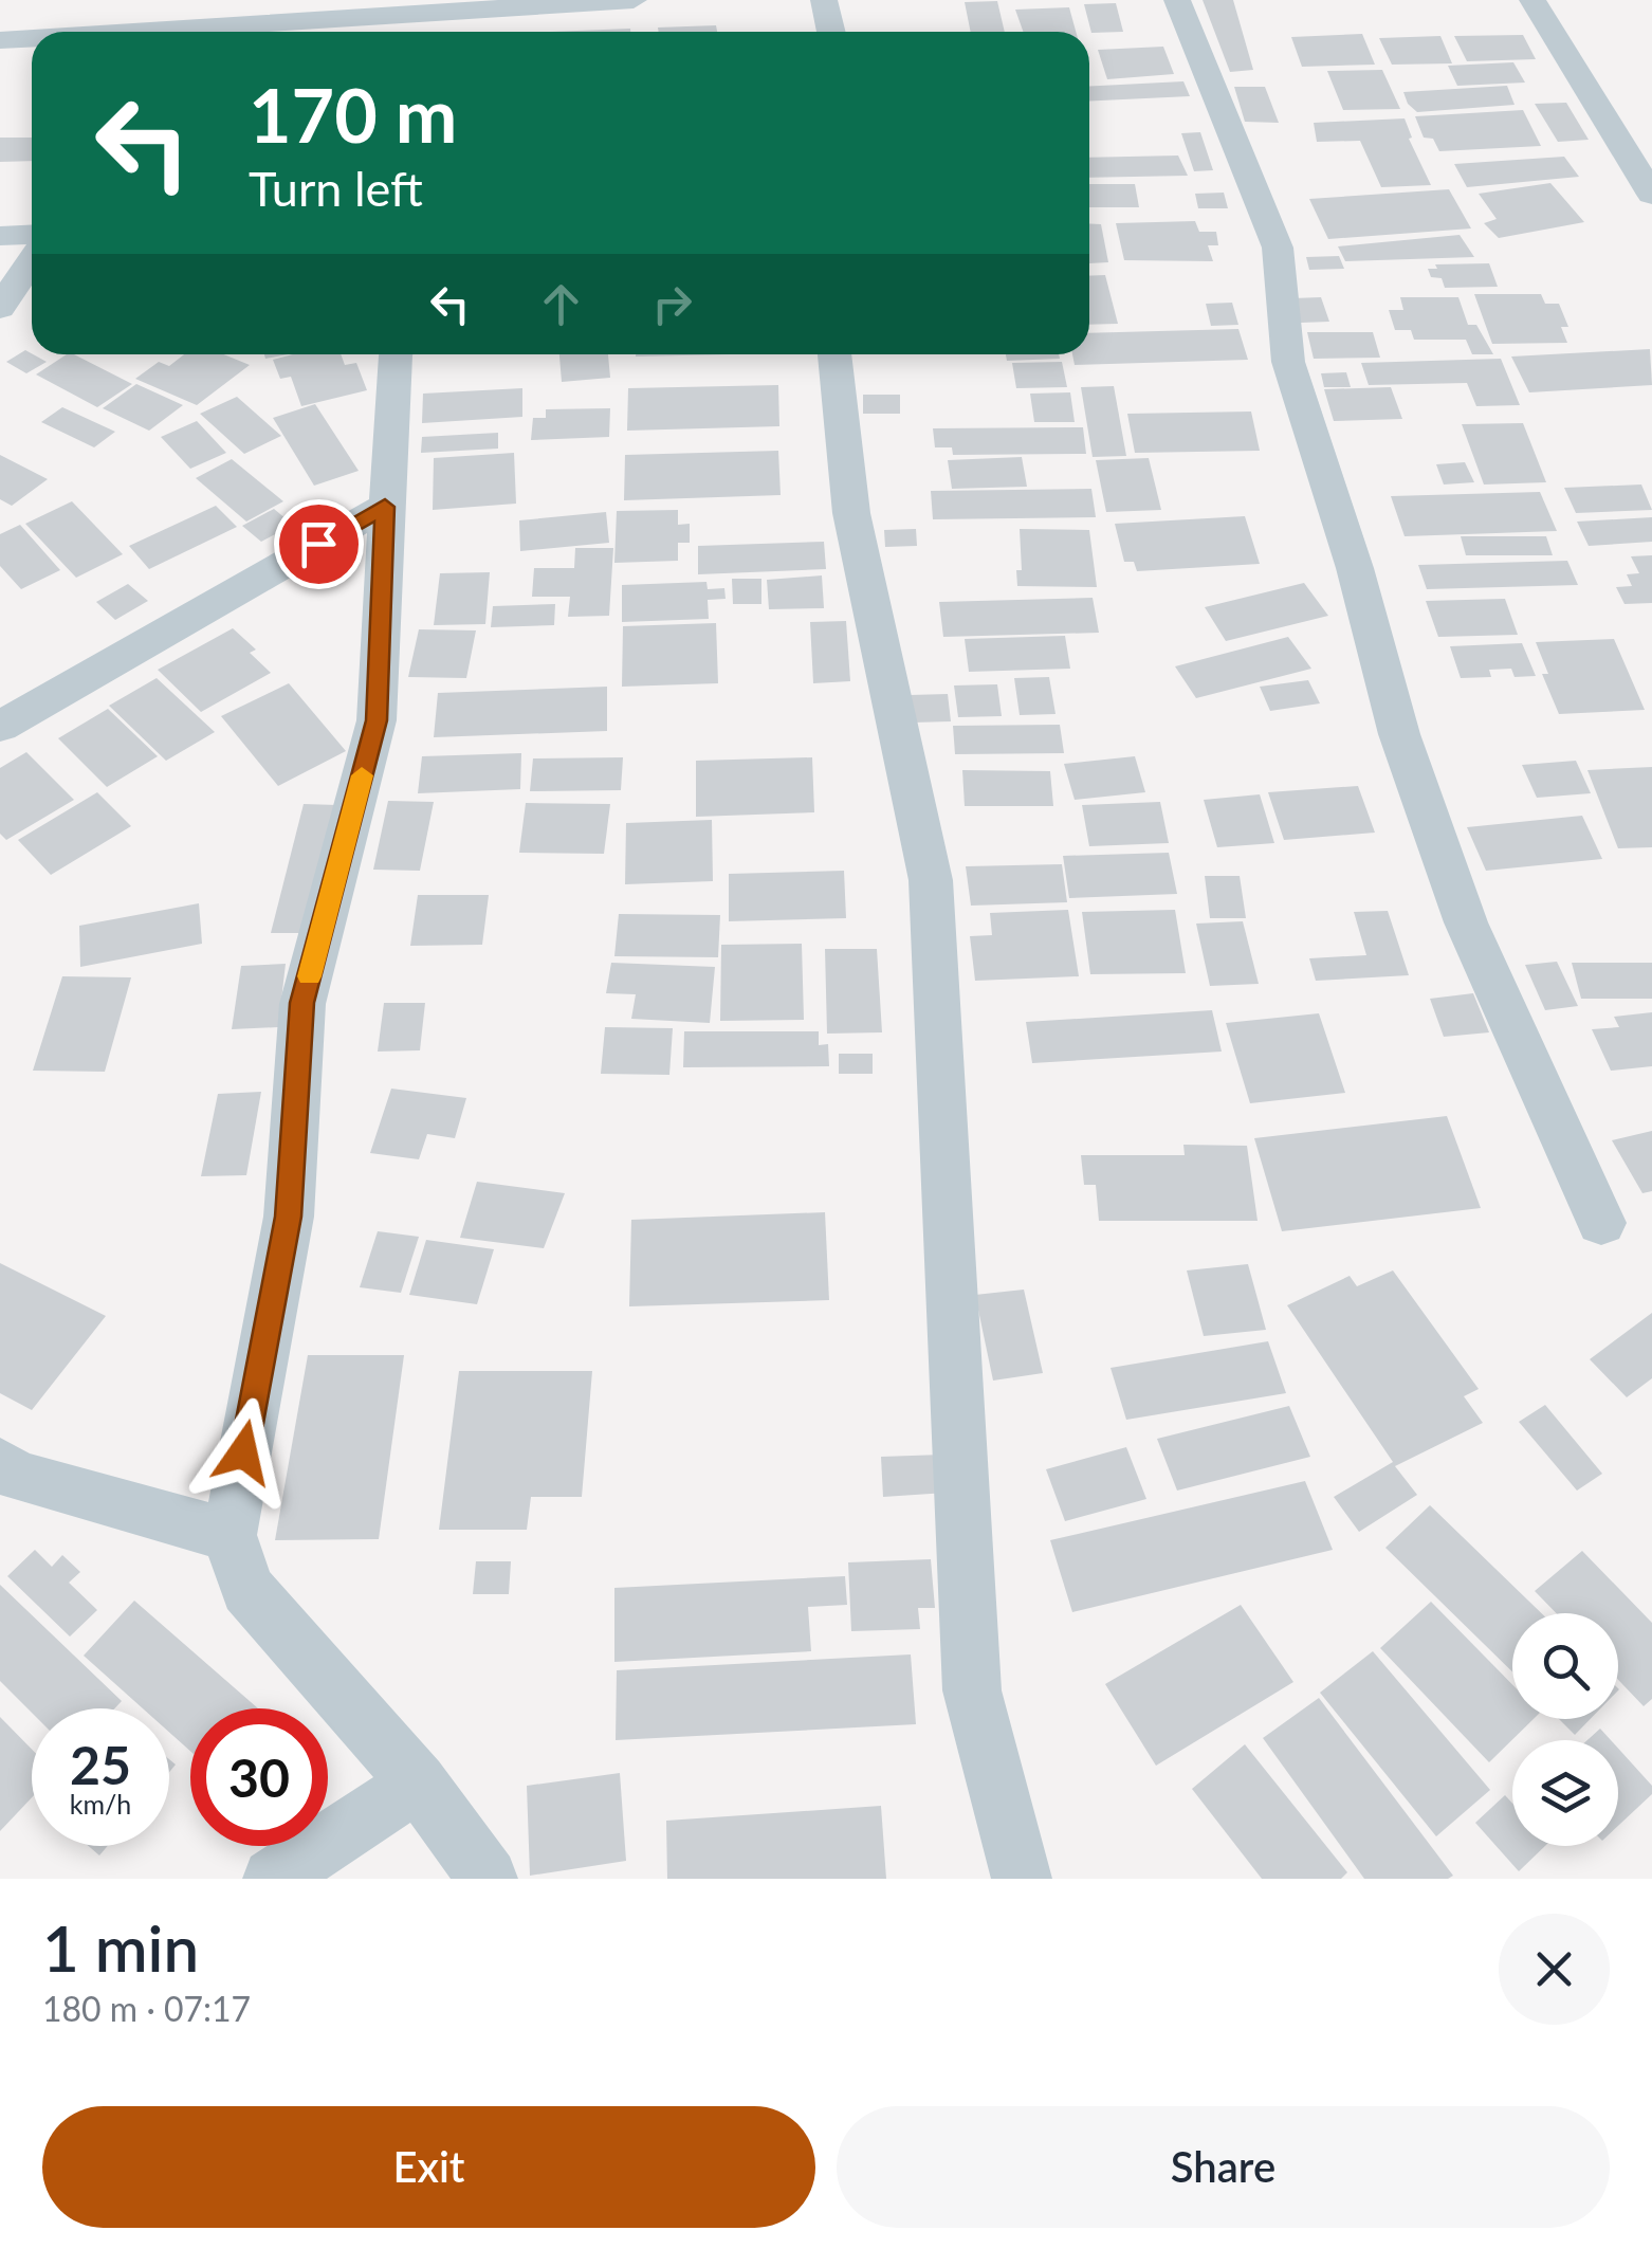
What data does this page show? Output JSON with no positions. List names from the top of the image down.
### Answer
{
  "page": {
    "turn": ["170 m", "Turn left"],
    "speed": "25 km/h",
    "limit": "30",
    "heading": ["1 min", "180 m · 07:17"],
    "buttons": ["Exit", "Share"]
  }
}
